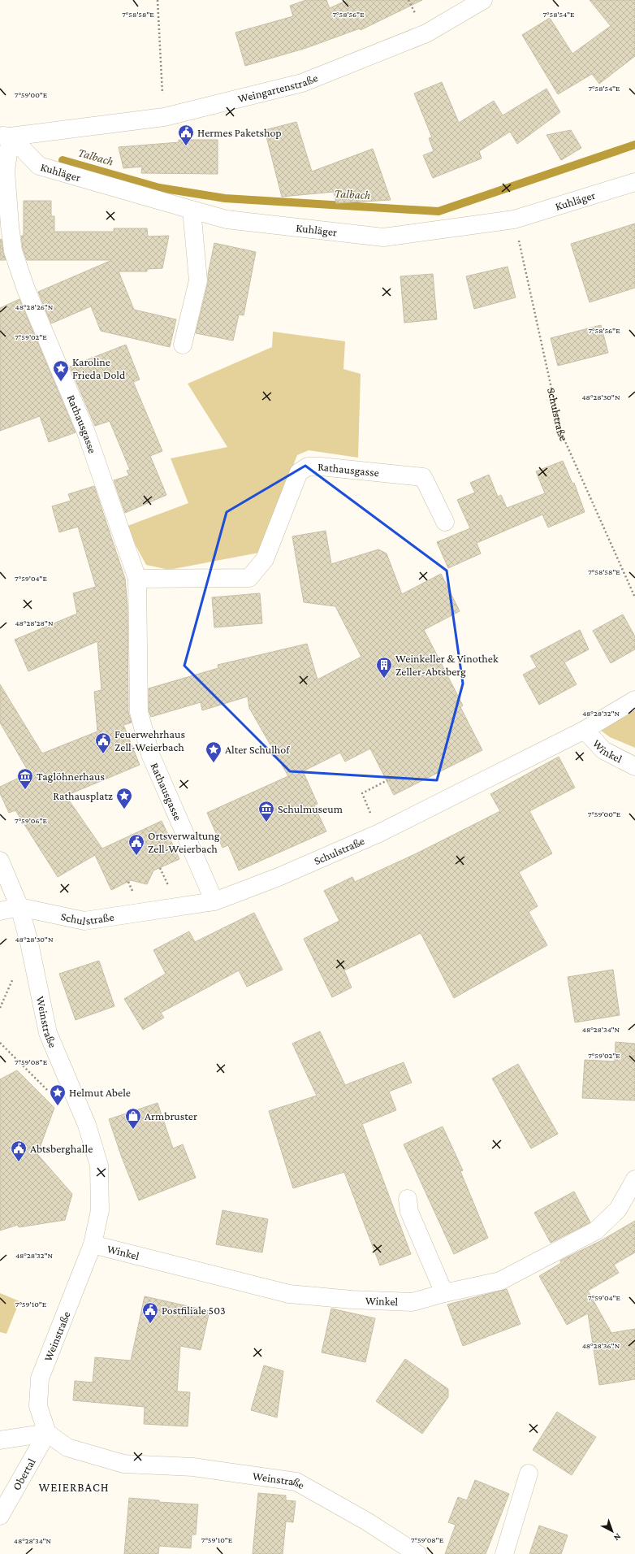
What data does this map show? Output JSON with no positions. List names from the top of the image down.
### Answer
{
  "streets": {
    "street": [
      "Weingartenstraße",
      "Kuhläger",
      "Schulstraße",
      "Rathausgasse",
      "Winkel",
      "Weinstraße",
      "Obertal"
    ]
  },
  "crossings": [
    ["Weingartenstraße", "Kuhläger"],
    ["Weingartenstraße", "Rathausgasse"],
    ["Kuhläger", "Schulstraße"],
    ["Kuhläger", "Rathausgasse"],
    ["Schulstraße", "Rathausgasse"],
    ["Schulstraße", "Winkel"],
    ["Schulstraße", "Weinstraße"],
    ["Winkel", "Weinstraße"],
    ["Weinstraße", "Obertal"]
  ],
  "districts": ["WEIERBACH"],
  "water": ["Talbach"],
  "places": {
    "public building": [
      "Hermes Paketshop",
      "Feuerwehrhaus Zell-Weierbach",
      "Ortsverwaltung Zell-Weierbach",
      "Abtsberghalle",
      "Postfiliale 503"
    ],
    "place": [
      "Karoline Frieda Dold",
      "Alter Schulhof",
      "Rathausplatz",
      "Helmut Abele"
    ],
    "building": ["Weinkeller & Vinothek Zeller-Abtsberg"],
    "museum": ["Taglöhnerhaus", "Schulmuseum"],
    "shop": ["Armbruster"]
  },
  "north": "bottom right",
  "coordinates": [
    "7°58'58\"E",
    "7°58'56\"E",
    "7°58'54\"E",
    "7°59'00\"E",
    "48°28'26\"N",
    "7°59'02\"E",
    "48°28'30\"N",
    "7°59'04\"E",
    "48°28'28\"N",
    "48°28'32\"N",
    "7°59'06\"E",
    "48°28'34\"N",
    "7°59'08\"E",
    "7°59'10\"E",
    "48°28'36\"N"
  ]
}
